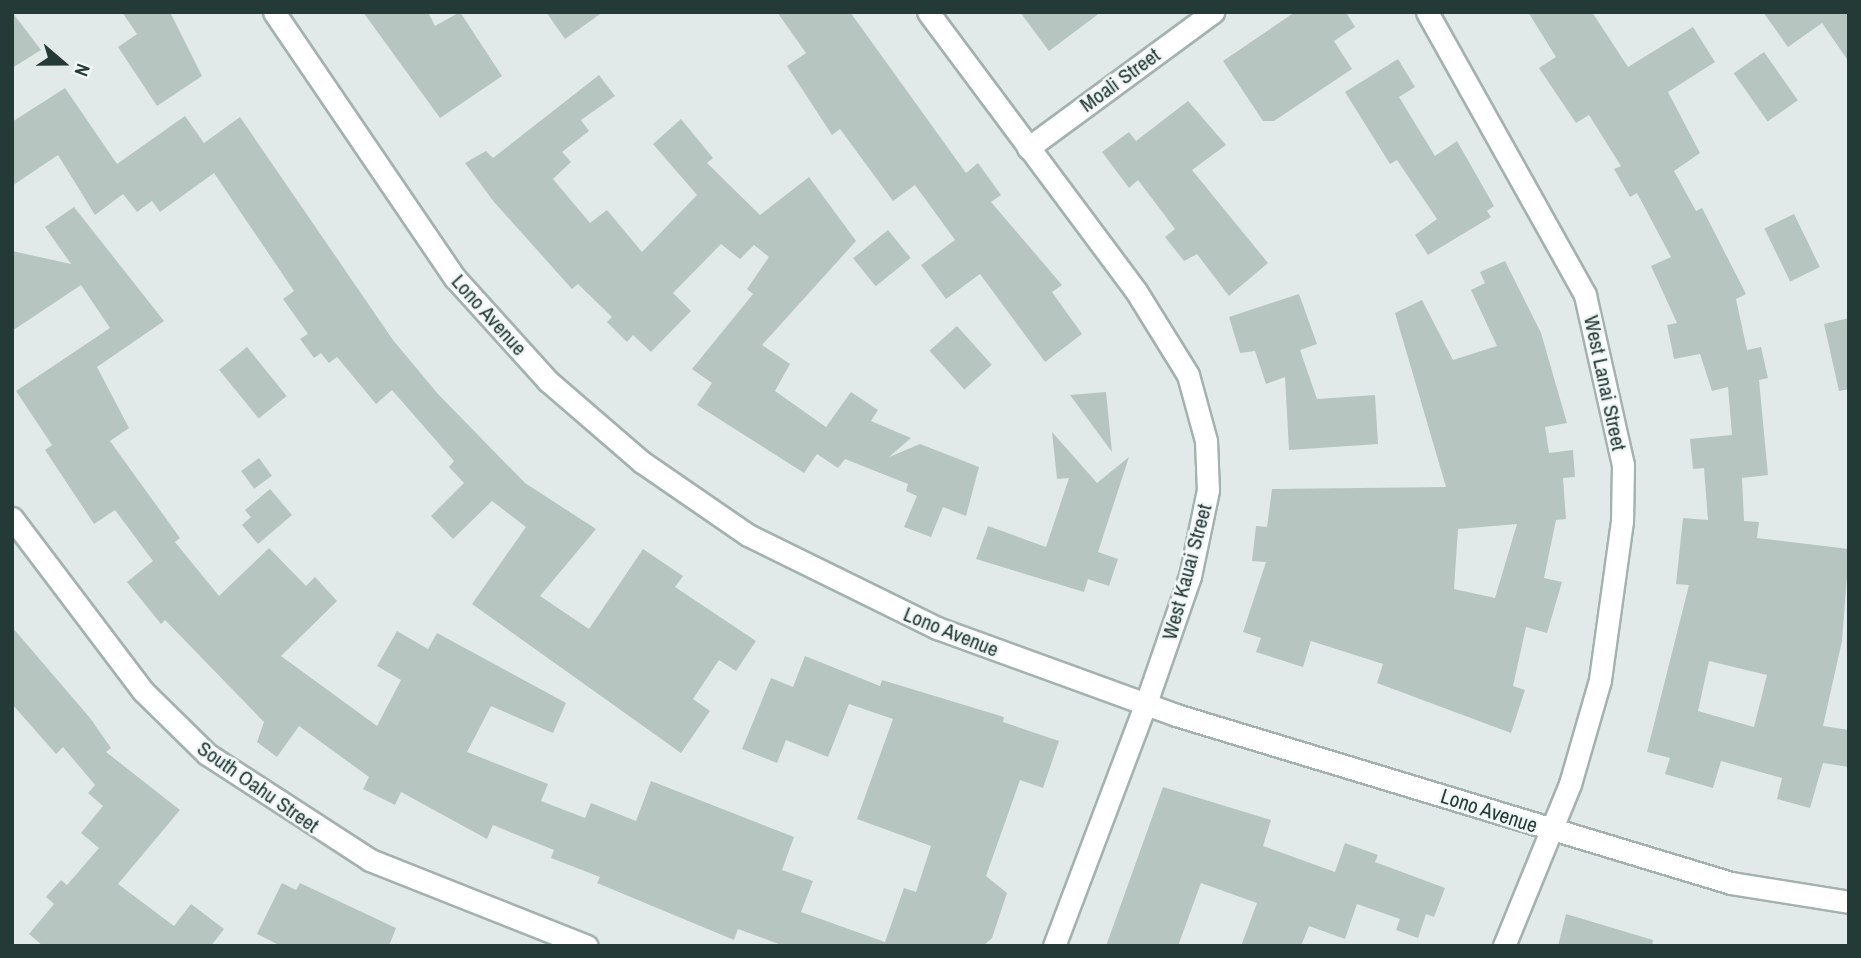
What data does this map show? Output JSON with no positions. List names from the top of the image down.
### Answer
{
  "streets": {
    "street": [
      "Moali Street",
      "Lono Avenue",
      "West Lanai Street",
      "West Kauai Street",
      "South Oahu Street"
    ]
  },
  "crossings": [
    ["Moali Street", "West Kauai Street"],
    ["Lono Avenue", "West Lanai Street"],
    ["Lono Avenue", "West Kauai Street"]
  ],
  "north": "right"
}
